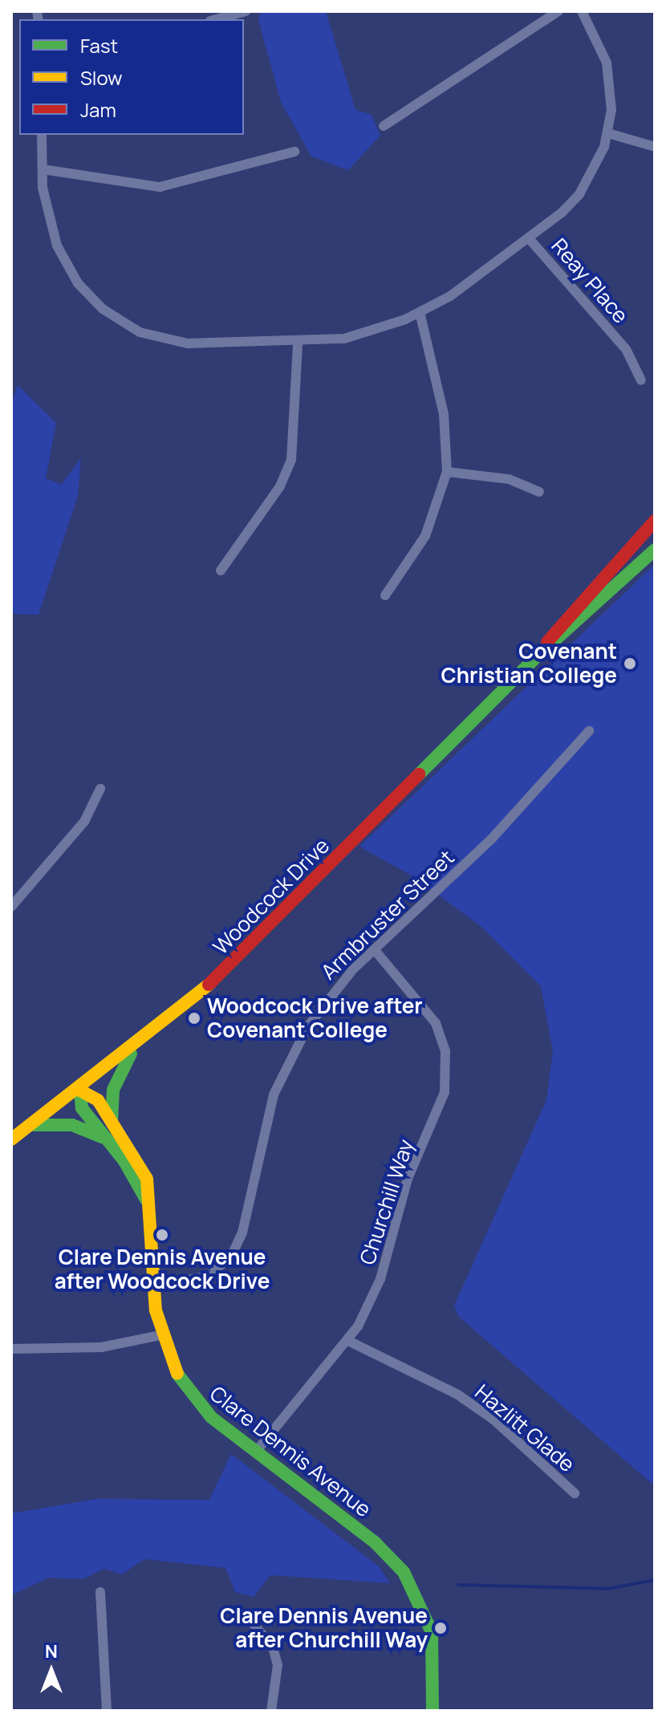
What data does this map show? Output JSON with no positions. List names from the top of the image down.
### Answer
{
  "streets": {
    "main road": ["Woodcock Drive", "Clare Dennis Avenue"],
    "street": [
      "Reay Place",
      "Armbruster Street",
      "Churchill Way",
      "Hazlitt Glade"
    ]
  },
  "crossings": [
    ["Woodcock Drive", "Clare Dennis Avenue"],
    ["Armbruster Street", "Churchill Way"],
    ["Armbruster Street", "Clare Dennis Avenue"],
    ["Churchill Way", "Hazlitt Glade"],
    ["Churchill Way", "Clare Dennis Avenue"]
  ],
  "places": [
    "Covenant Christian College",
    "Woodcock Drive after Covenant College",
    "Clare Dennis Avenue after Woodcock Drive",
    "Clare Dennis Avenue after Churchill Way"
  ],
  "legend": ["Fast", "Slow", "Jam"],
  "north": "top"
}
